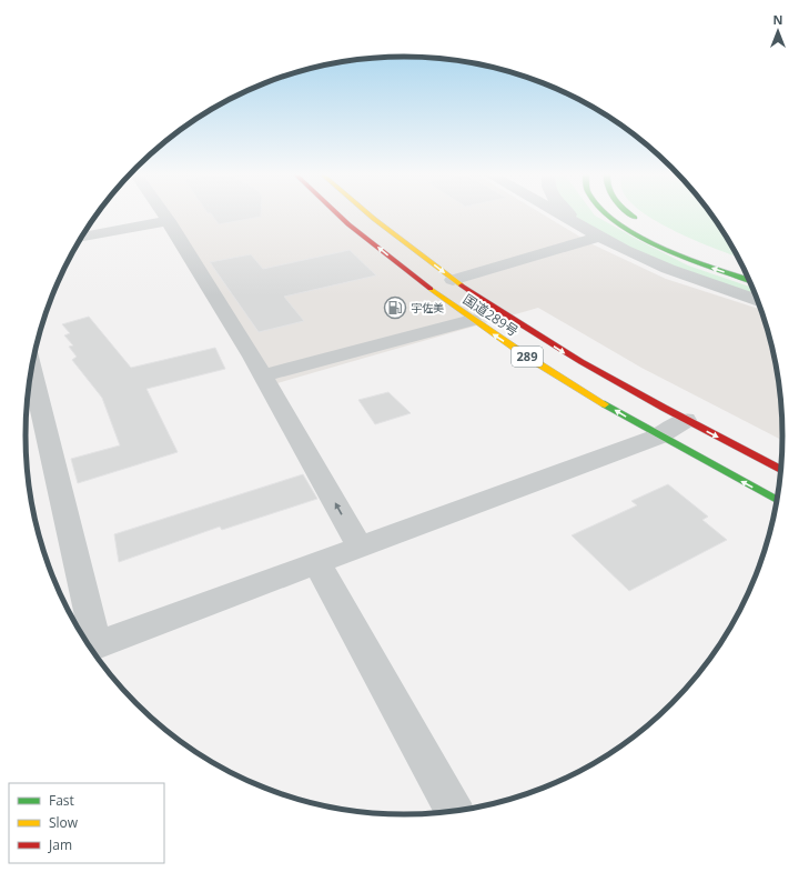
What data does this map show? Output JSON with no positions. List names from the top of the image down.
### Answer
{
  "streets": {
    "highway": ["国道289号", "289"]
  },
  "places": {
    "fuel station": ["宇佐美"]
  },
  "legend": ["Fast", "Slow", "Jam"],
  "north": "top"
}
